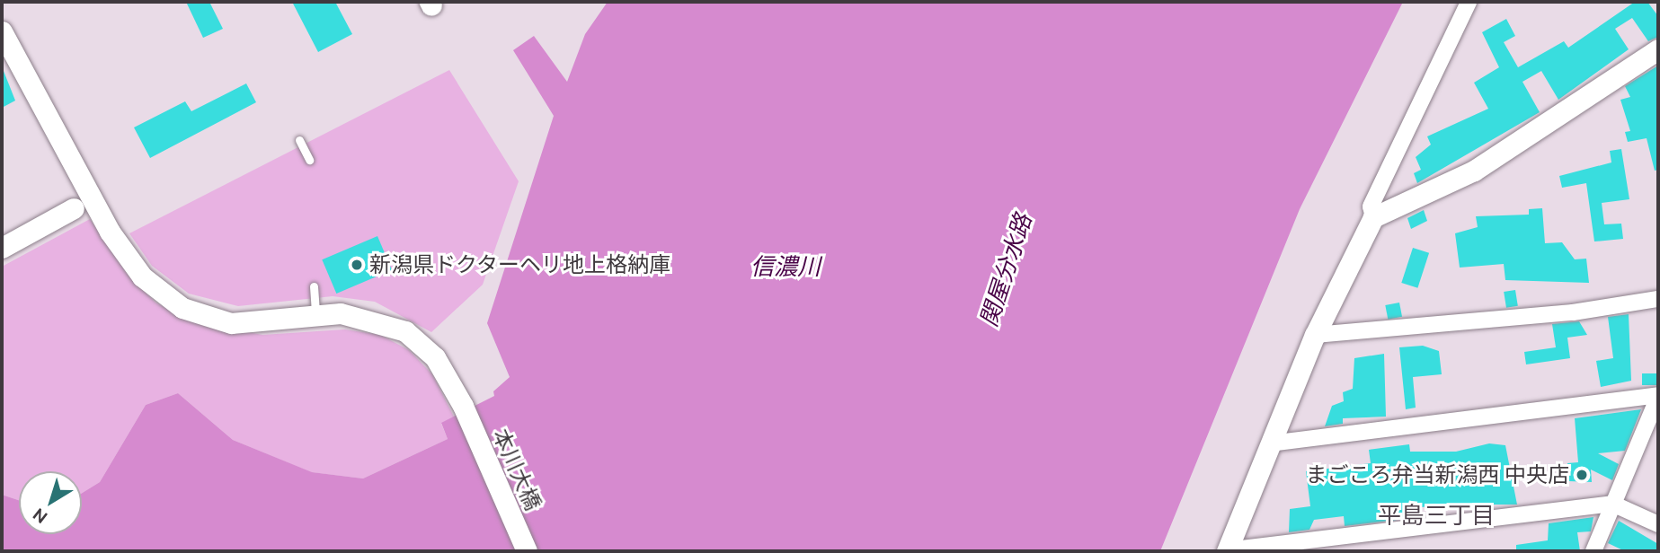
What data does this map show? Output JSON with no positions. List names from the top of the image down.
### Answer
{
  "streets": {
    "street": ["本川大橋"]
  },
  "districts": ["平島三丁目"],
  "water": ["信濃川", "関屋分水路"],
  "places": ["新潟県ドクターヘリ地上格納庫", "まごころ弁当新潟西 中央店"],
  "north": "bottom left"
}
